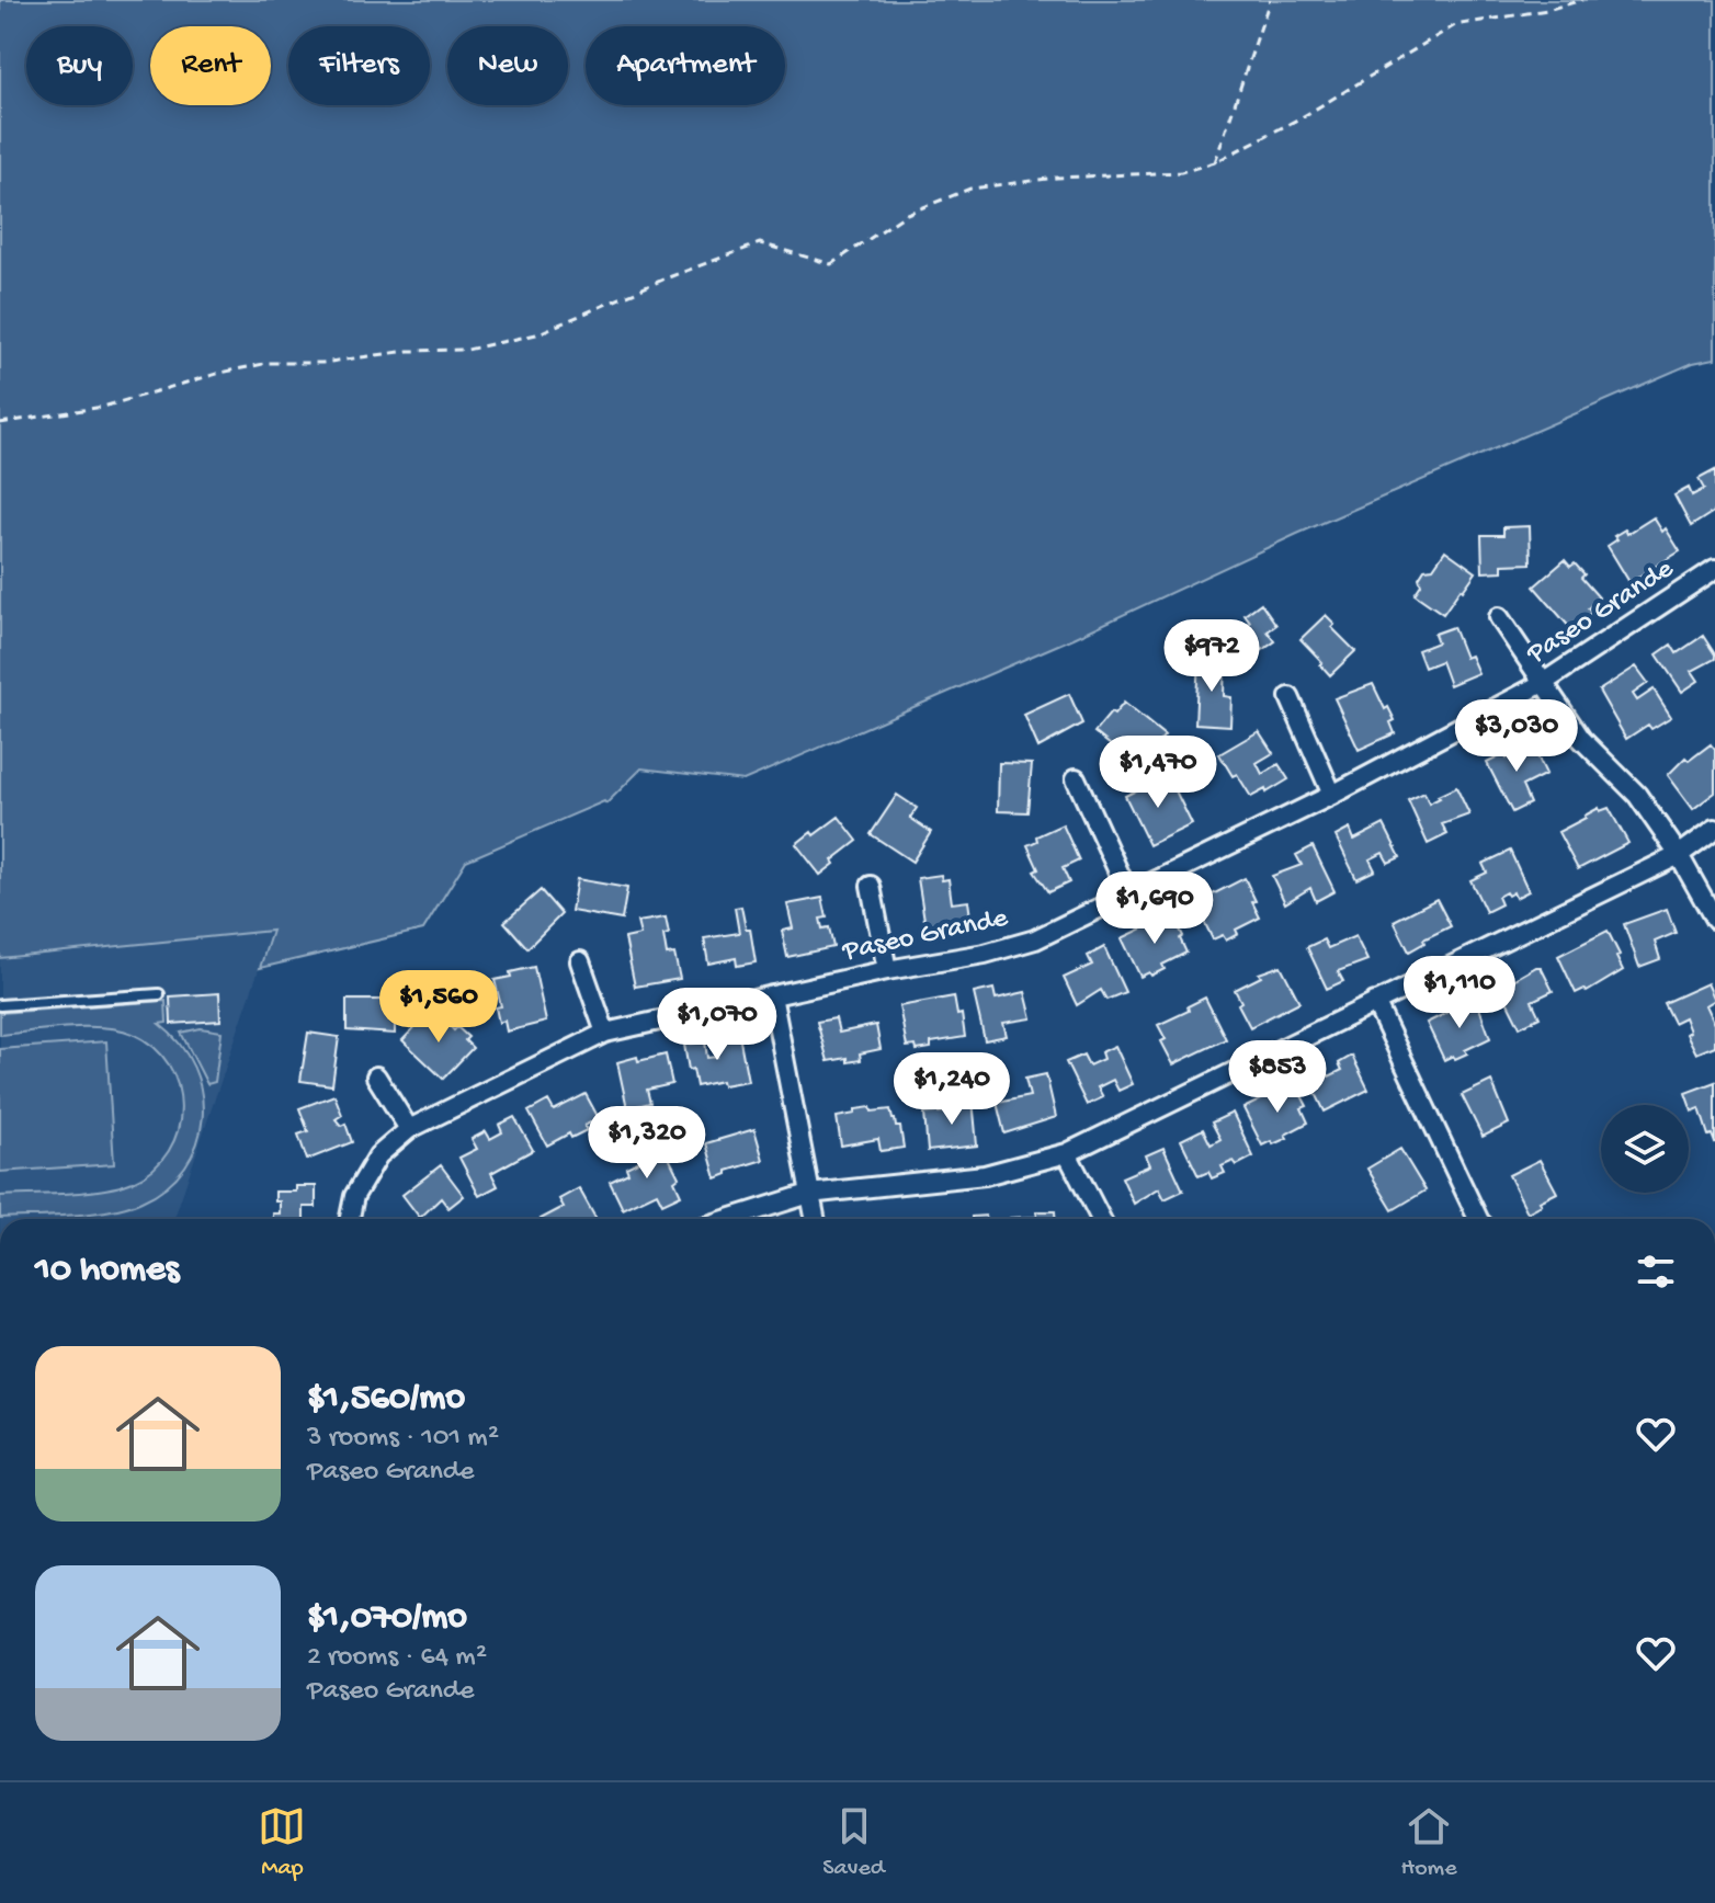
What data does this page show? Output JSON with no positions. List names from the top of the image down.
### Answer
{
  "streets": {
    "street": ["Paseo Grande"]
  },
  "page": {
    "chip": [
      "Buy",
      "Rent",
      "Filters",
      "New",
      "Apartment"
    ],
    "price": [
      "$972",
      "$3,030",
      "$1,470",
      "$1,690",
      "$1,110",
      "$1,560",
      "$1,070",
      "$853",
      "$1,240",
      "$1,320"
    ],
    "heading": "10 homes",
    "list": [
      {
        "name": "$1,560/mo",
        "note": "3 rooms · 101 m² · Paseo Grande"
      },
      {
        "name": "$1,070/mo",
        "note": "2 rooms · 64 m² · Paseo Grande"
      }
    ],
    "tabs": ["Map", "Saved", "Home"]
  }
}
